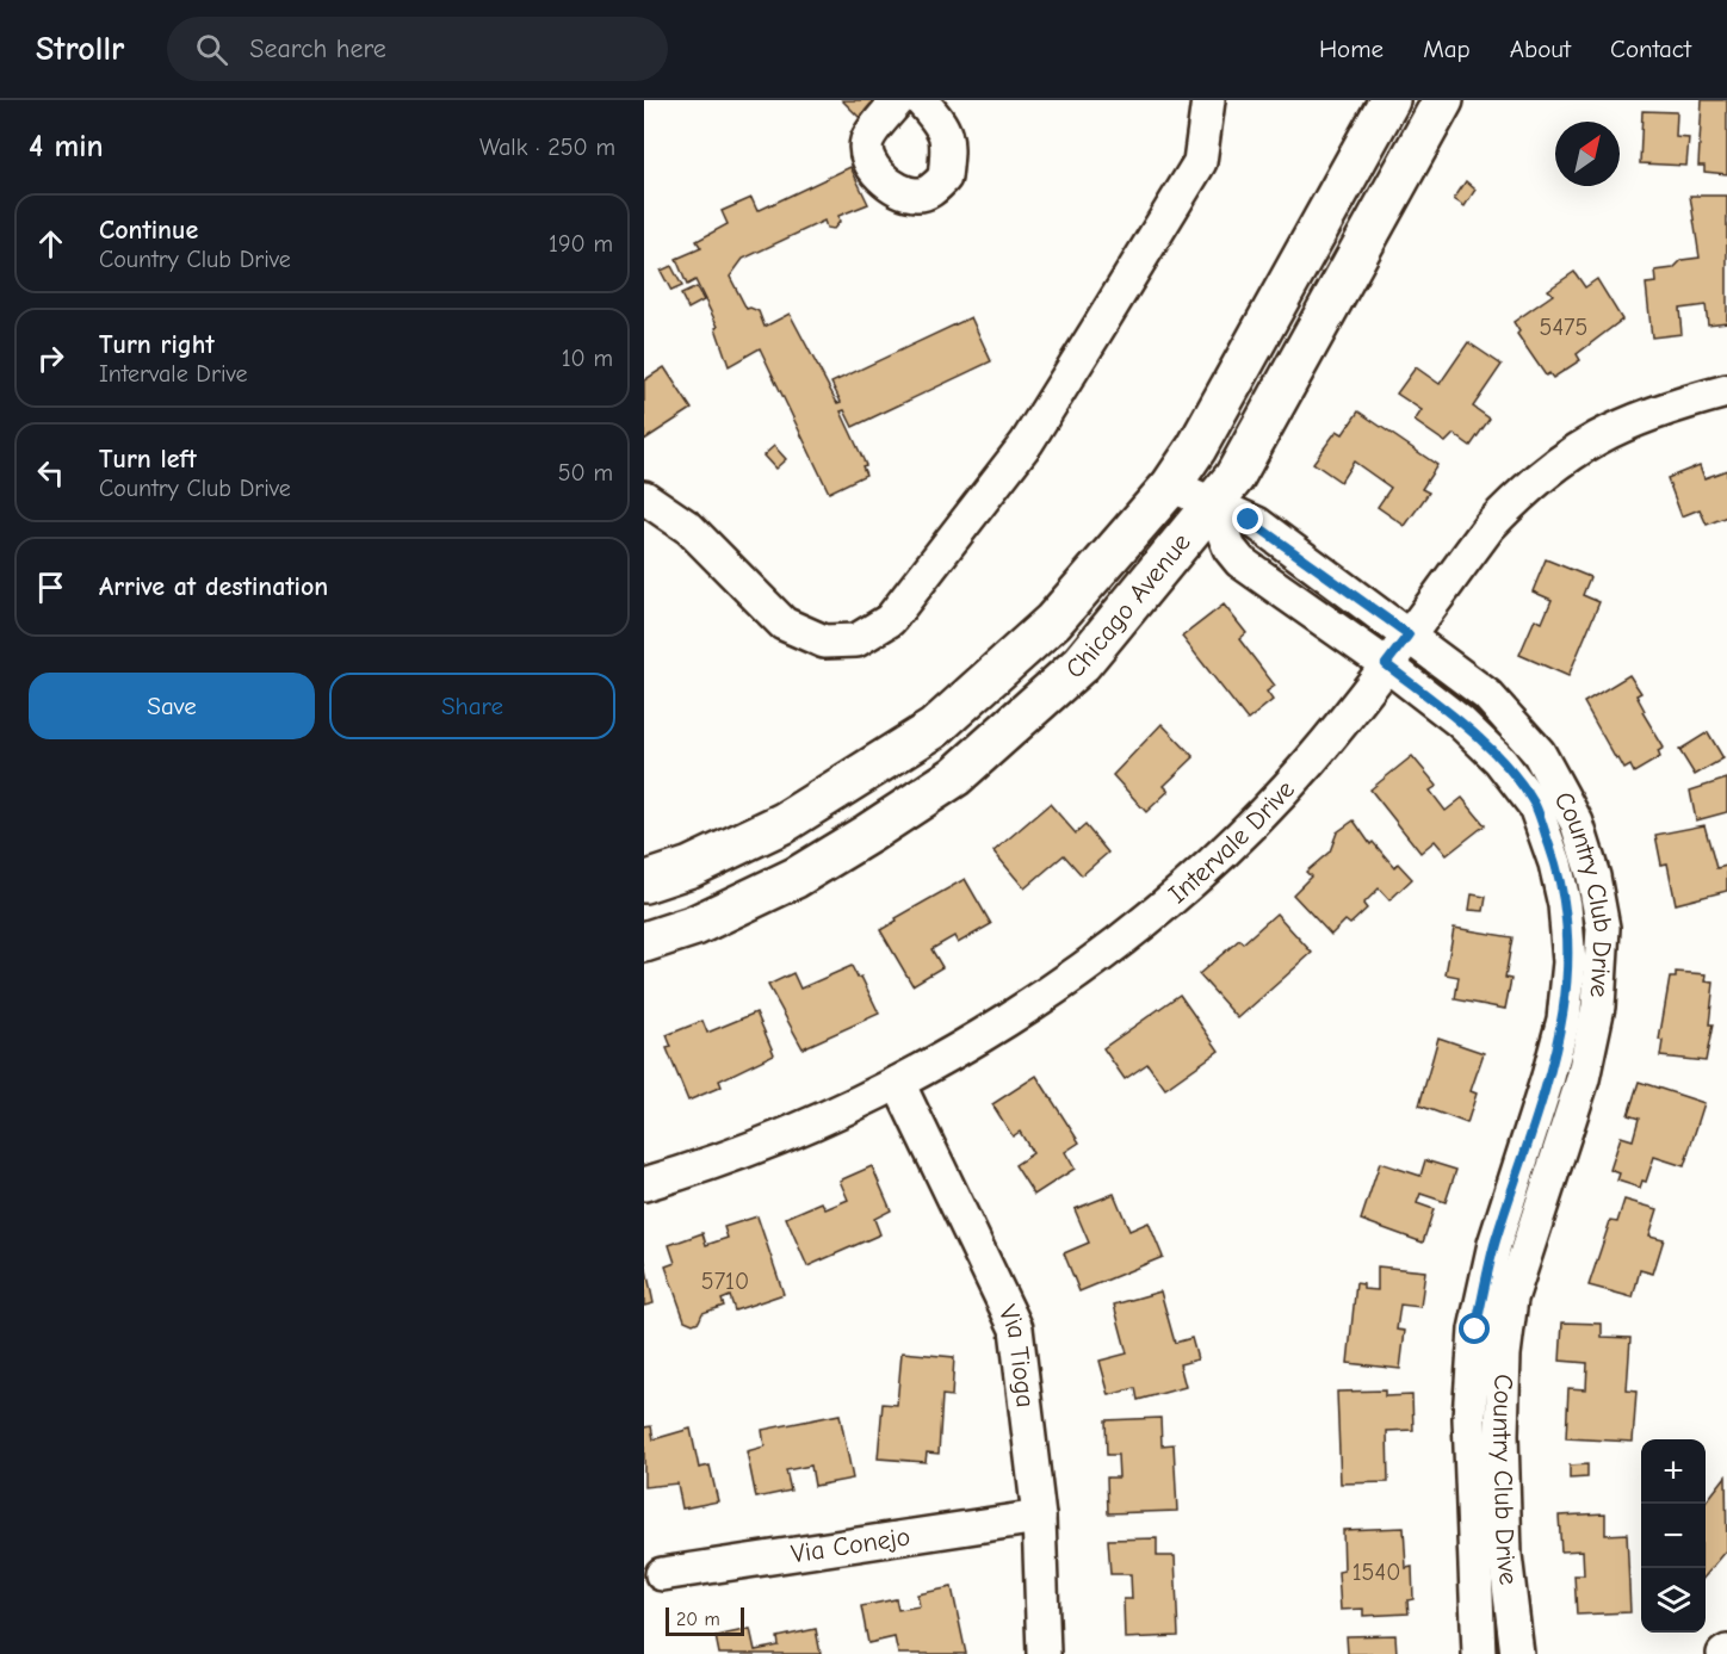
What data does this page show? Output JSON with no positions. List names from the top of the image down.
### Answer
{
  "streets": {
    "main road": ["Chicago Avenue"],
    "street": [
      "Intervale Drive",
      "Country Club Drive",
      "Via Tioga",
      "Via Conejo"
    ]
  },
  "crossings": [
    ["Chicago Avenue", "Country Club Drive"],
    ["Intervale Drive", "Country Club Drive"],
    ["Intervale Drive", "Via Tioga"],
    ["Via Tioga", "Via Conejo"]
  ],
  "house_numbers": ["5475", "5710", "1540"],
  "scale_bar": "20 m",
  "north": "top right",
  "page": {
    "header": "Strollr",
    "search": "Search here",
    "nav": [
      "Home",
      "Map",
      "About",
      "Contact"
    ],
    "heading": ["4 min", "Walk · 250 m"],
    "list": [
      ["Continue", "Country Club Drive", "190 m"],
      ["Turn right", "Intervale Drive", "10 m"],
      ["Turn left", "Country Club Drive", "50 m"],
      "Arrive at destination"
    ],
    "buttons": ["Save", "Share"],
    "map_buttons": ["+", "−"],
    "scale": "20 m"
  }
}
